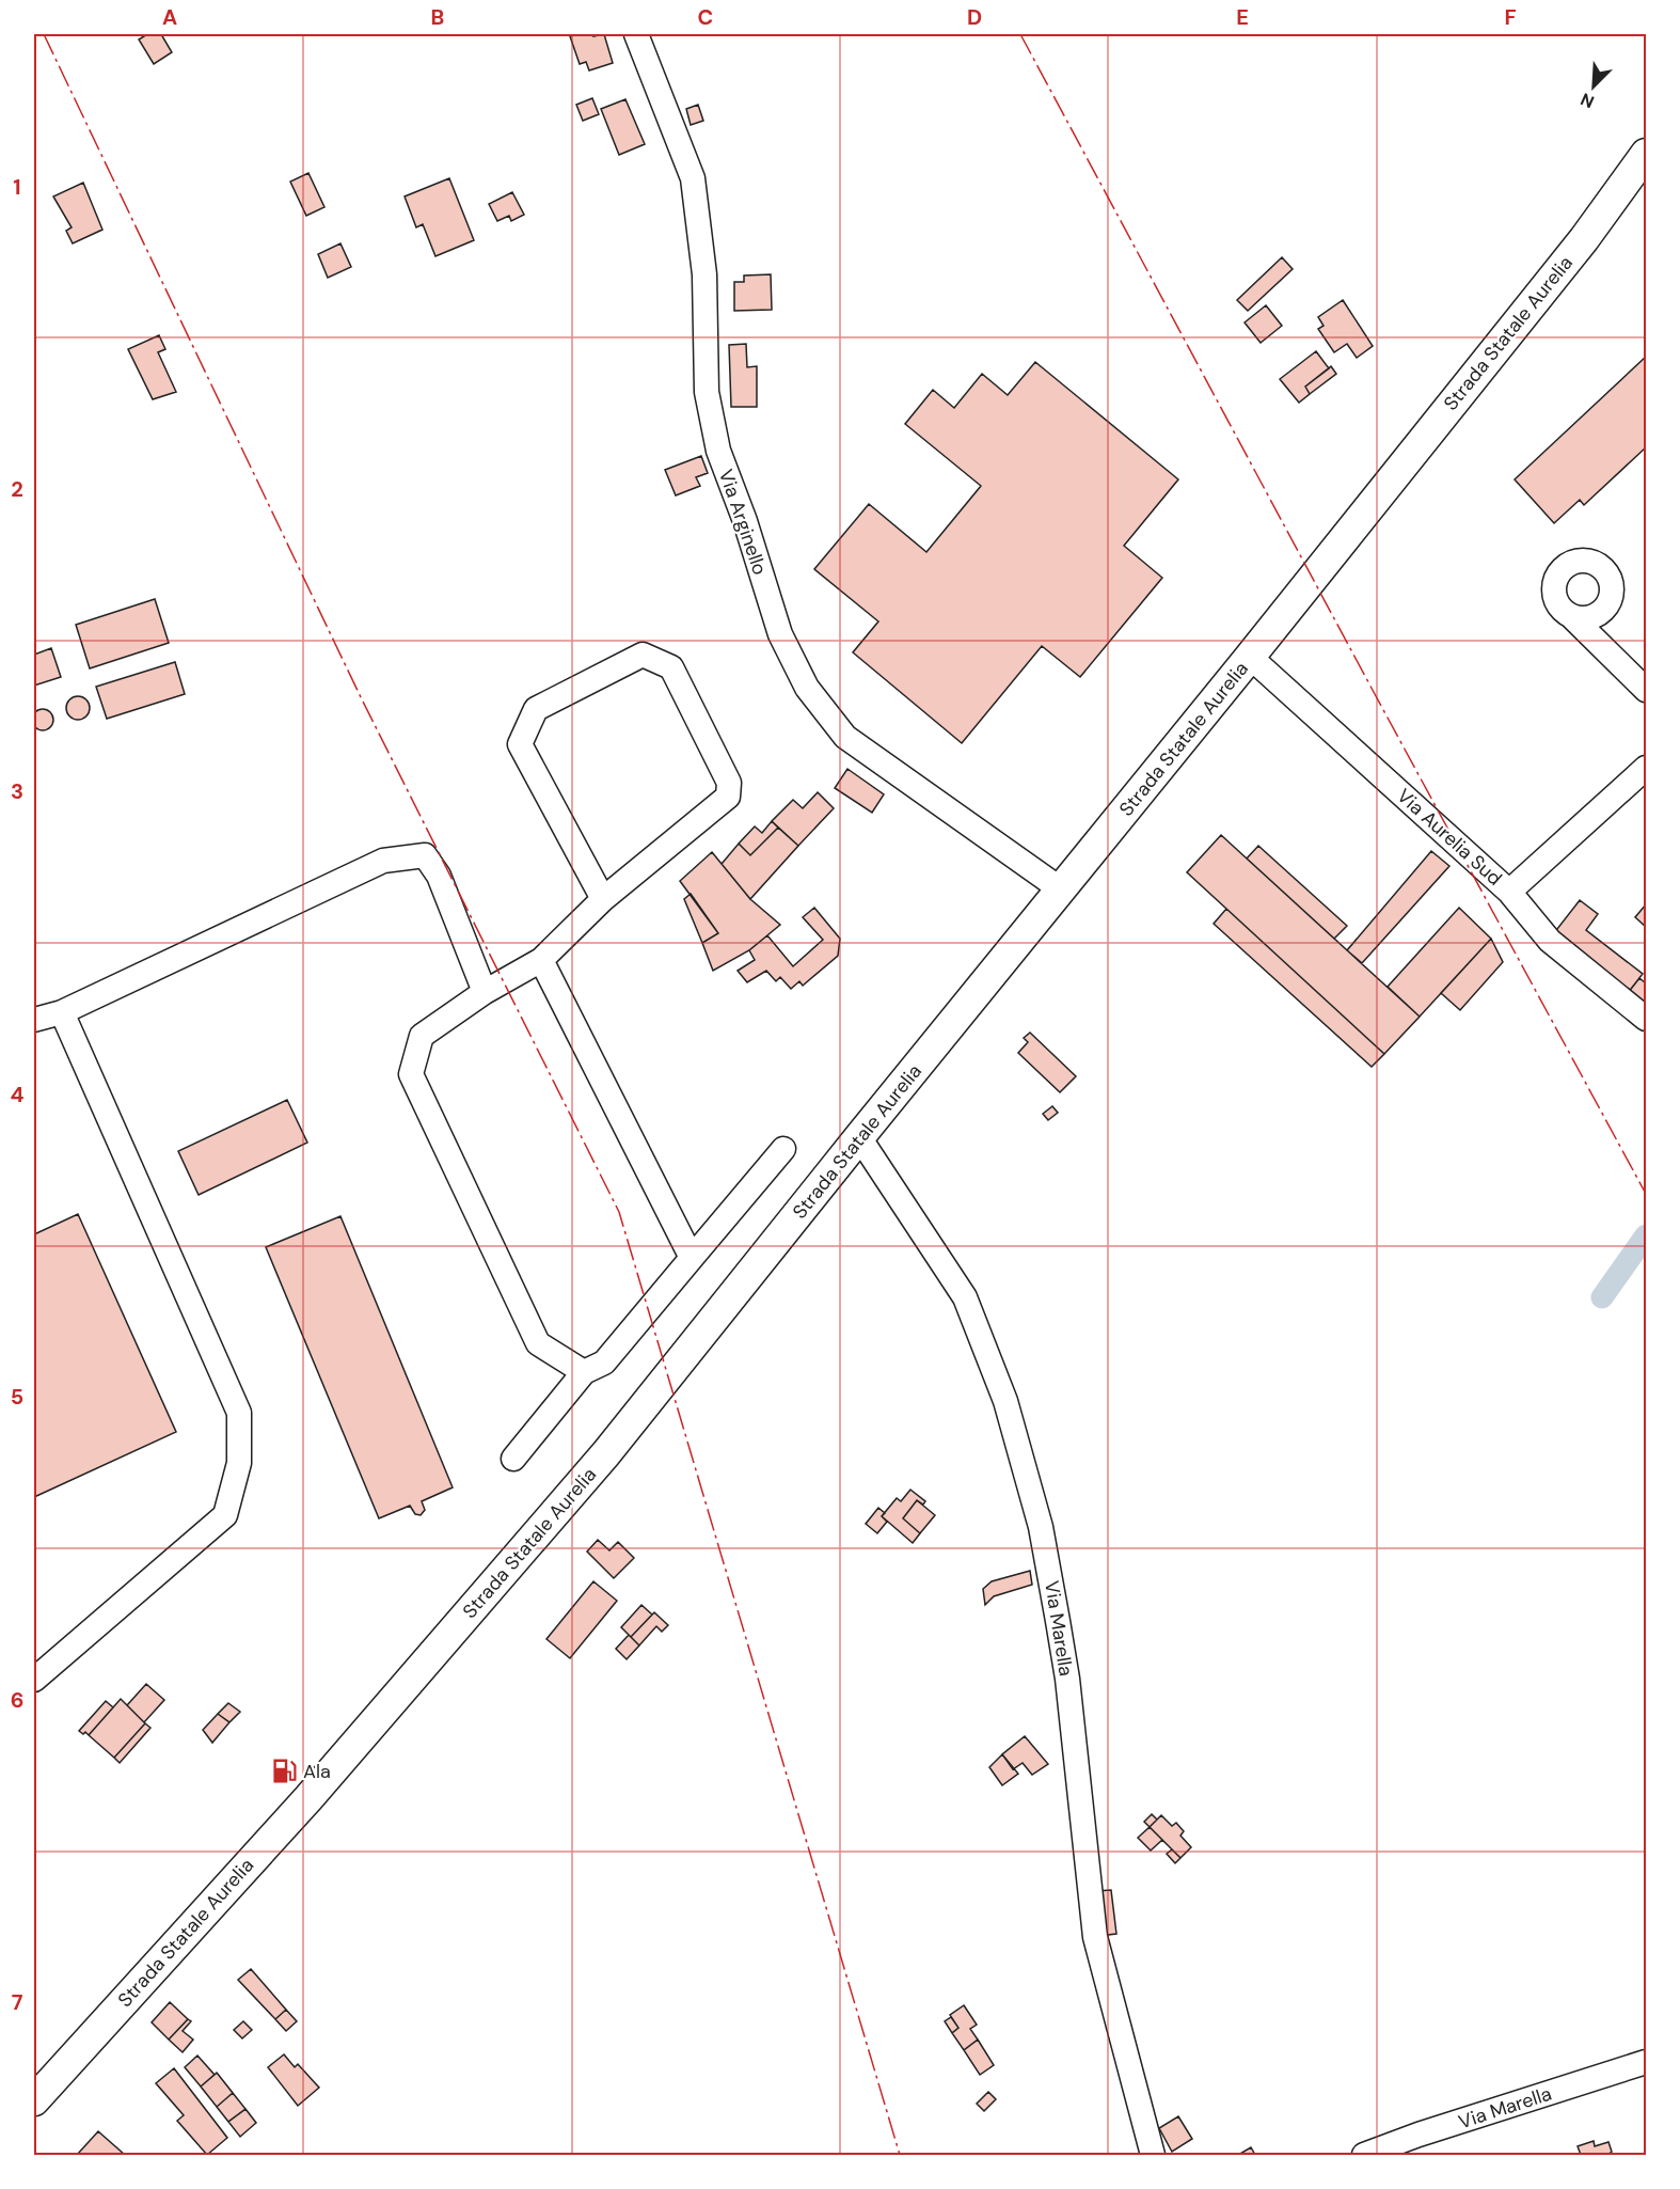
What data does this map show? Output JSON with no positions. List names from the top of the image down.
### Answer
{
  "streets": {
    "main road": ["Strada Statale Aurelia"],
    "street": ["Via Arginello", "Via Aurelia Sud", "Via Marella"]
  },
  "crossings": [
    ["Strada Statale Aurelia", "Via Arginello"],
    ["Strada Statale Aurelia", "Via Aurelia Sud"],
    ["Strada Statale Aurelia", "Via Marella"]
  ],
  "places": {
    "fuel station": ["Ala"]
  },
  "north": "bottom left",
  "grid": {
    "columns": [
      "A",
      "B",
      "C",
      "D",
      "E",
      "F"
    ],
    "rows": [
      "1",
      "2",
      "3",
      "4",
      "5",
      "6",
      "7"
    ]
  }
}
